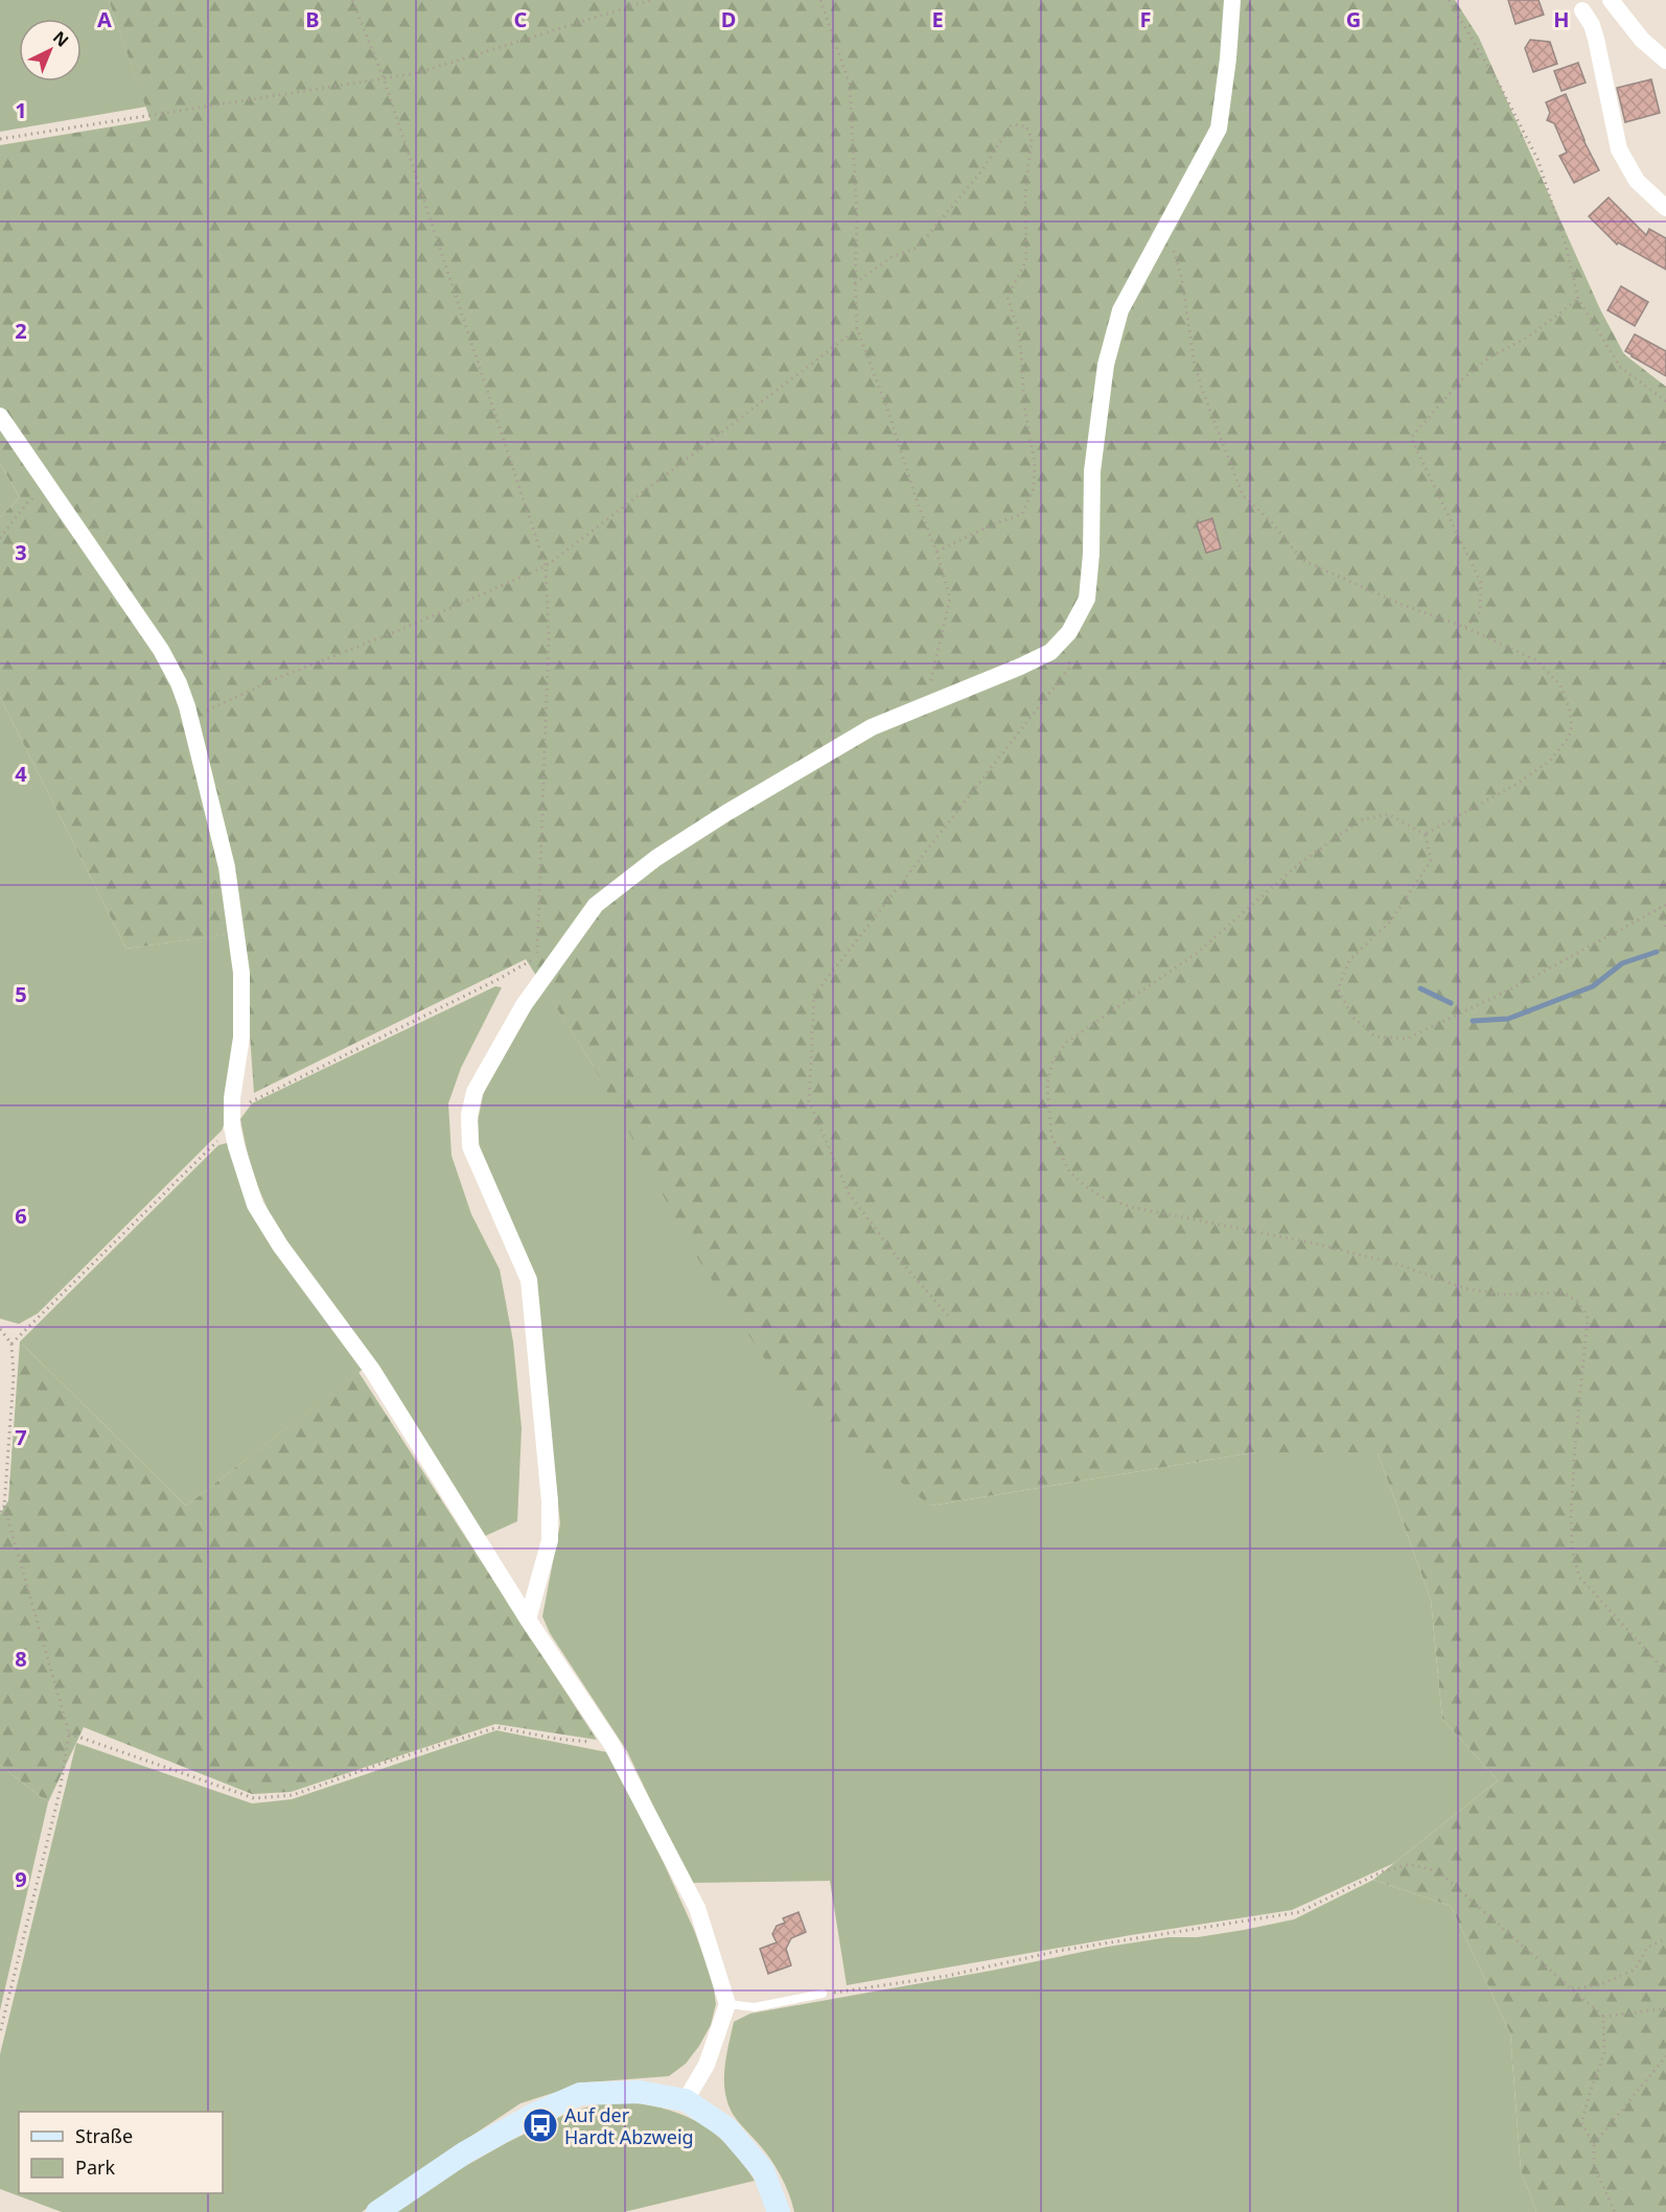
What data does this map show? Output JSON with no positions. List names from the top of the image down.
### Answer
{
  "places": {
    "bus stop": ["Auf der Hardt Abzweig"]
  },
  "legend": ["Straße", "Park"],
  "north": "top right",
  "grid": {
    "columns": [
      "A",
      "B",
      "C",
      "D",
      "E",
      "F",
      "G",
      "H"
    ],
    "rows": [
      "1",
      "2",
      "3",
      "4",
      "5",
      "6",
      "7",
      "8",
      "9"
    ]
  }
}
